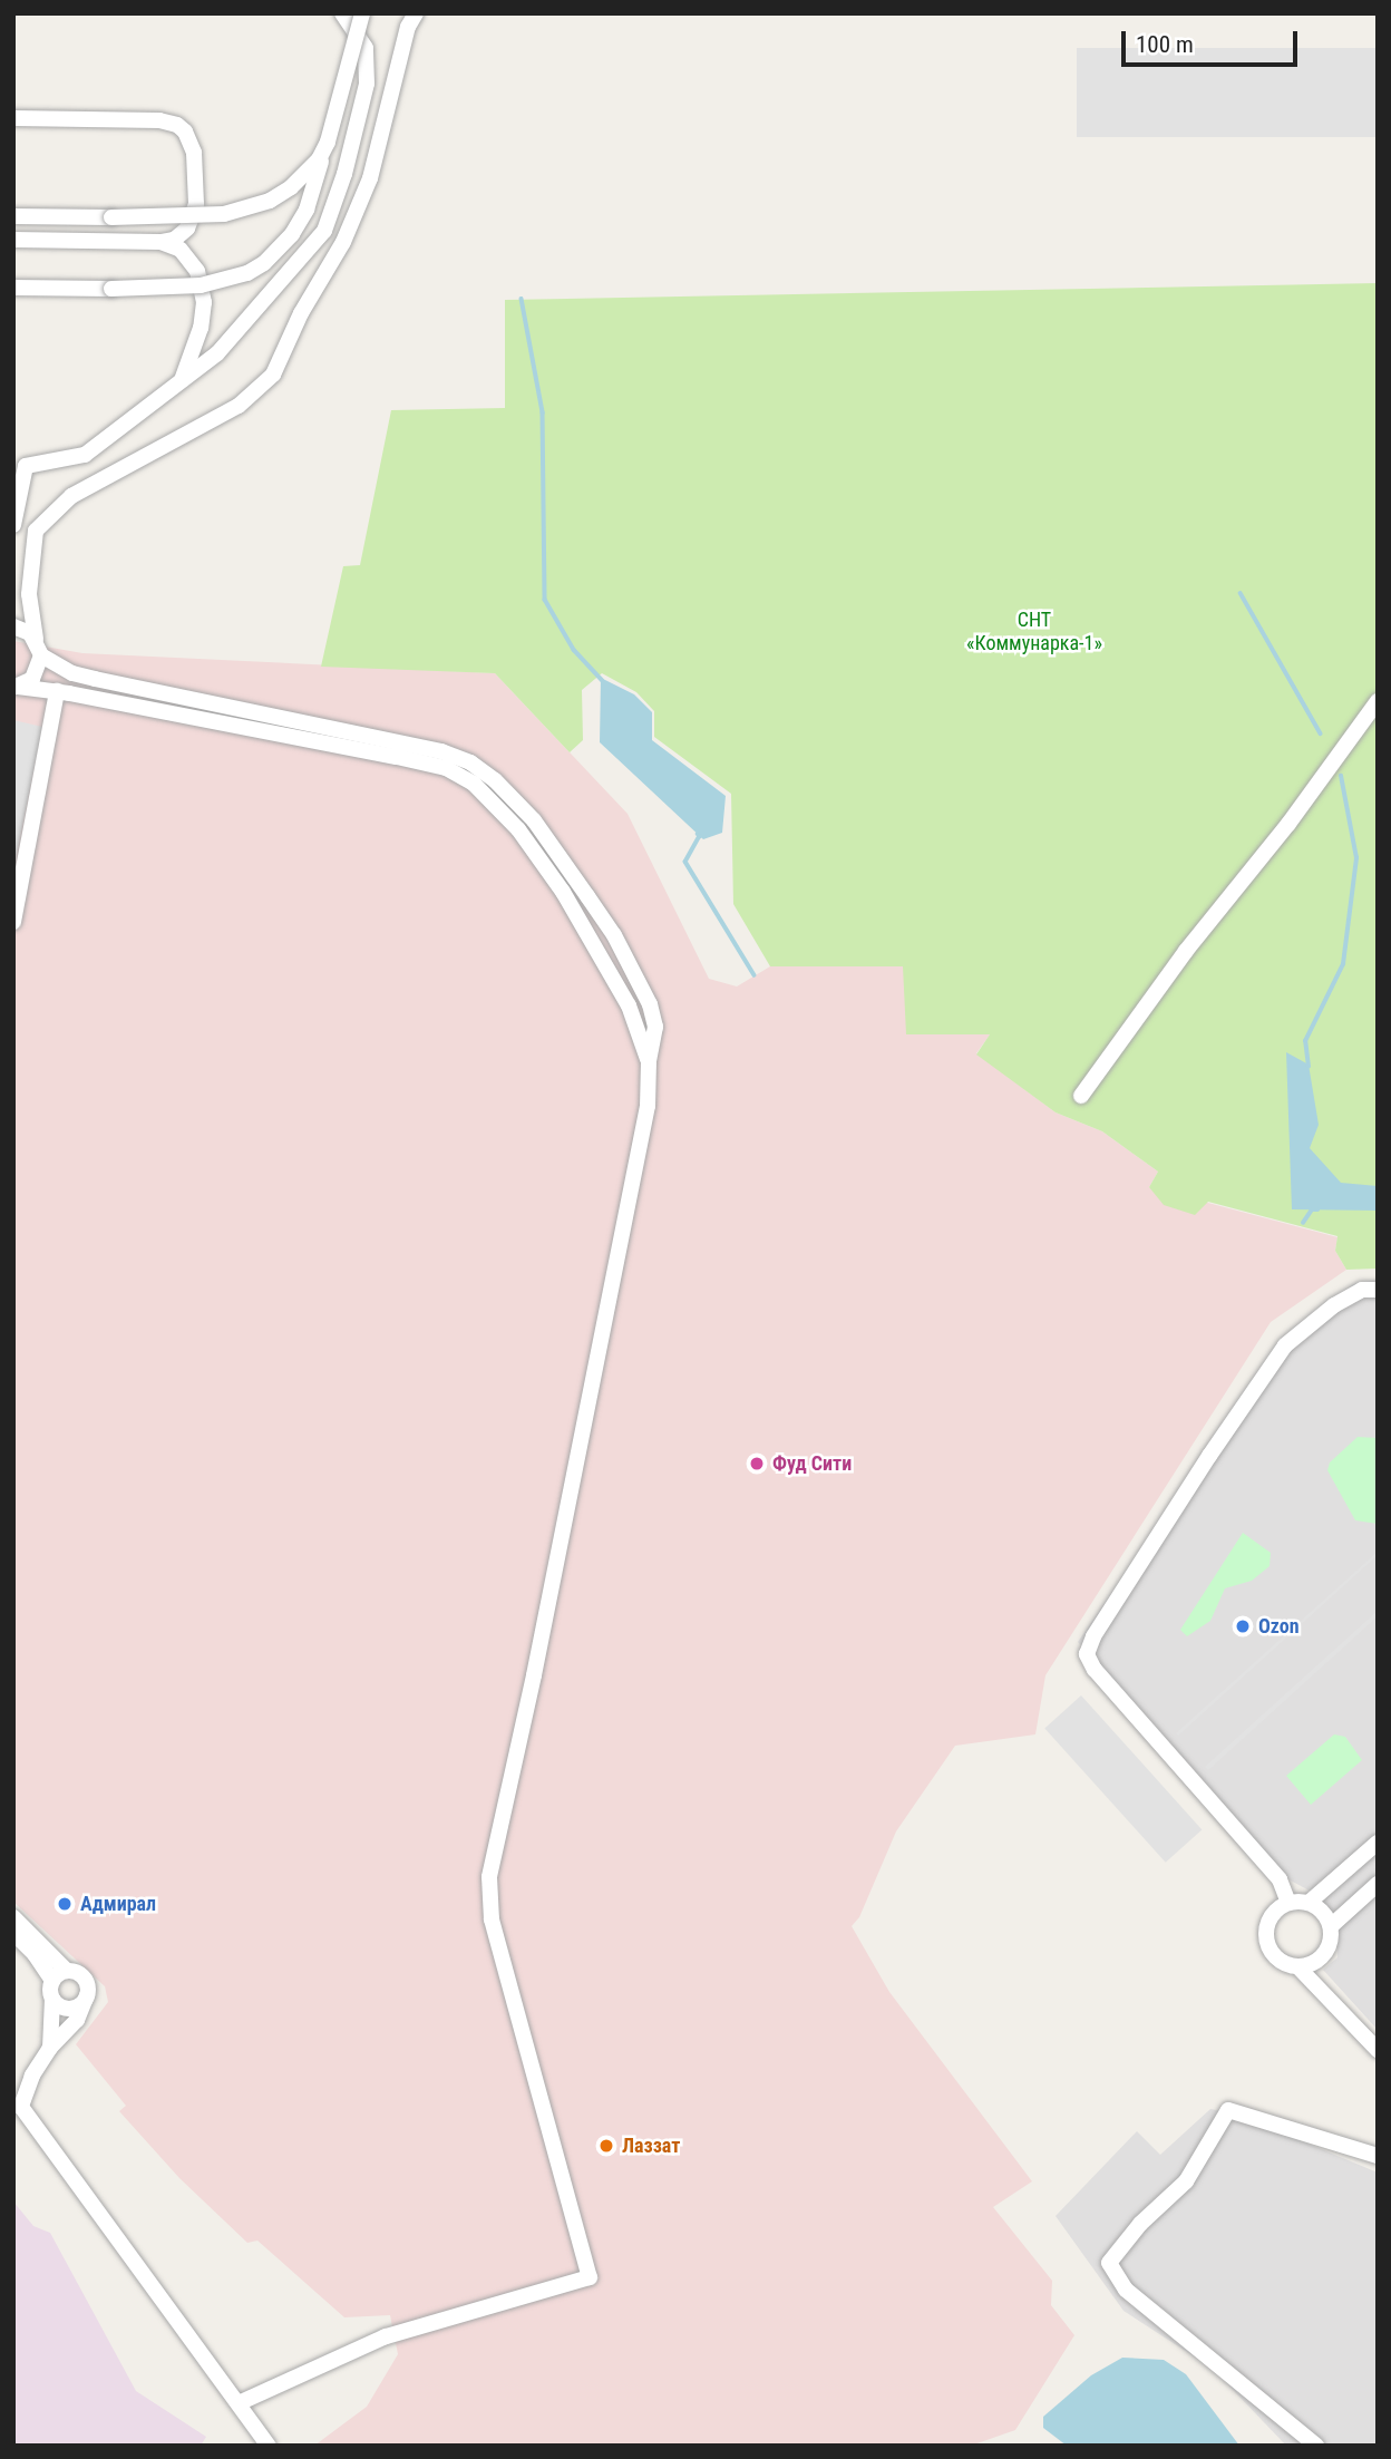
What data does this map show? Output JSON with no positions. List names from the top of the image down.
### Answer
{
  "parks": ["СНТ «Коммунарка-1»"],
  "places": [
    "Фуд Сити",
    "Ozon",
    "Адмирал",
    "Лаззат"
  ],
  "scale_bar": "100 m"
}
